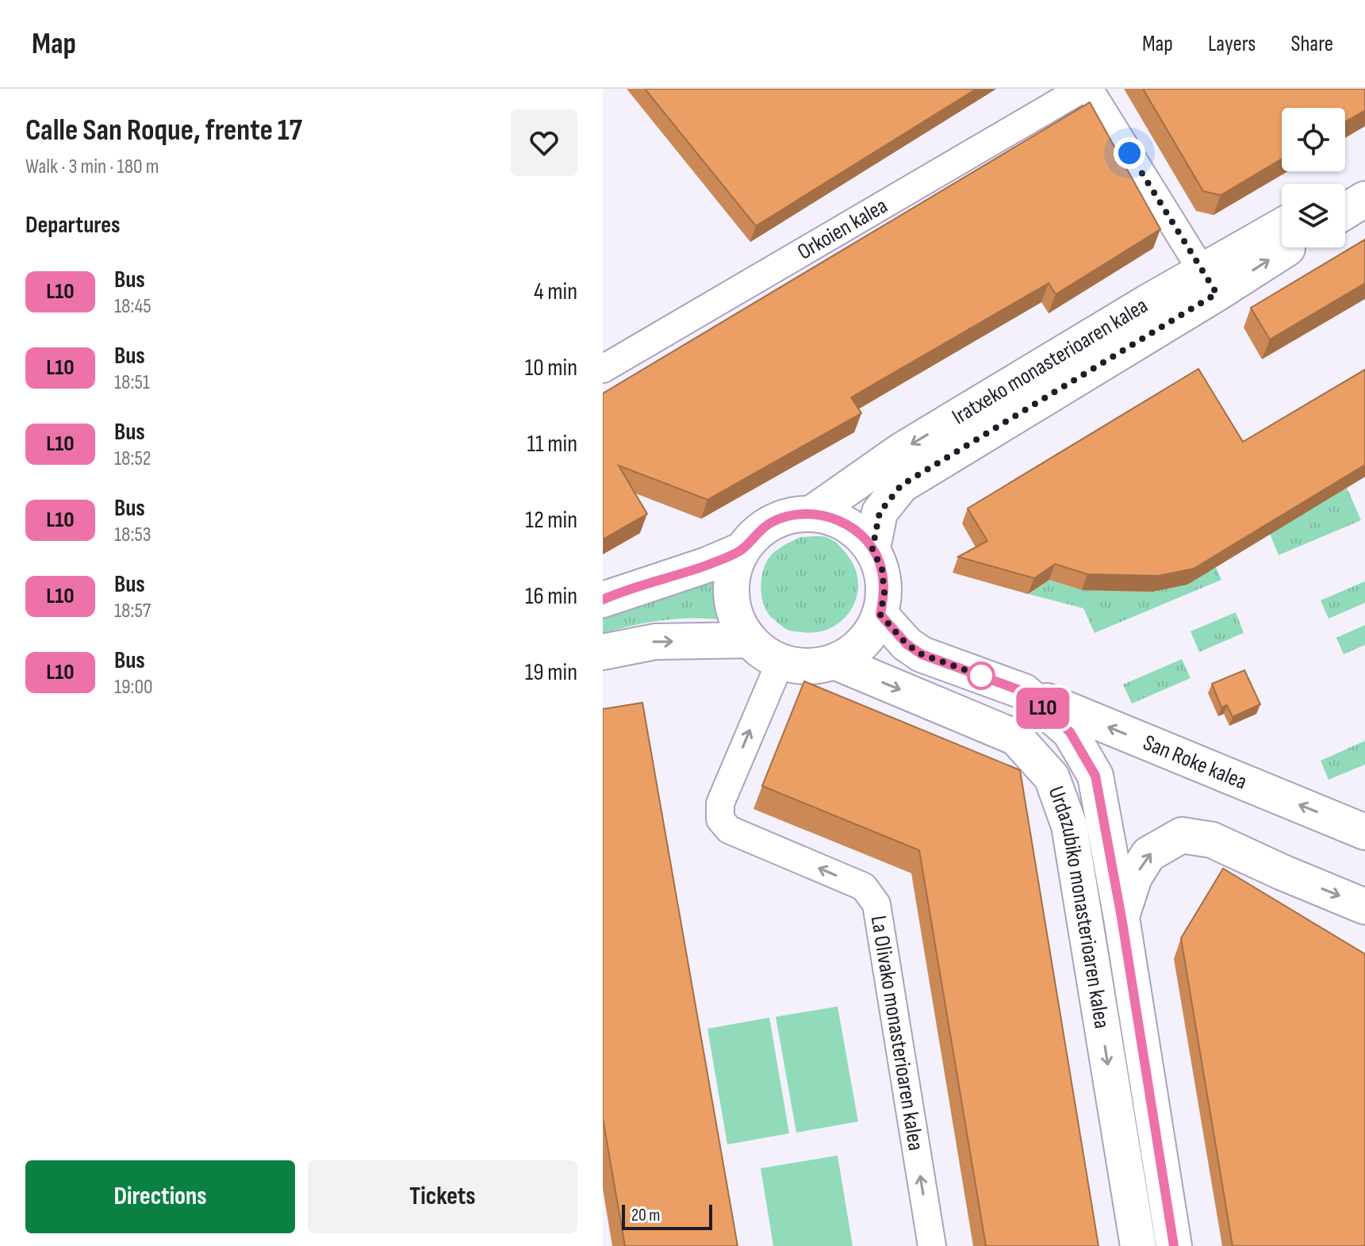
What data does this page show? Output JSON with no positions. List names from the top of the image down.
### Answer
{
  "streets": {
    "street": [
      "Orkoien kalea",
      "Iratxeko monasterioaren kalea",
      "San Roke kalea",
      "Urdazubiko monasterioaren kalea",
      "La Olivako monasterioaren kalea"
    ]
  },
  "crossings": [
    ["Iratxeko monasterioaren kalea", "Urdazubiko monasterioaren kalea"],
    ["Iratxeko monasterioaren kalea", "La Olivako monasterioaren kalea"],
    ["San Roke kalea", "Urdazubiko monasterioaren kalea"],
    ["Urdazubiko monasterioaren kalea", "La Olivako monasterioaren kalea"]
  ],
  "one_way": ["San Roke kalea", "La Olivako monasterioaren kalea"],
  "lines": ["bus line L10"],
  "scale_bar": "20 m",
  "page": {
    "header": "Map",
    "nav": ["Map", "Layers", "Share"],
    "heading": [
      ["Calle San Roque, frente 17", "Walk · 3 min · 180 m"],
      "Departures"
    ],
    "on_map": "L10",
    "list": [
      {
        "mark": "L10",
        "name": "Bus",
        "note": "18:45",
        "value": "4 min"
      },
      {
        "mark": "L10",
        "name": "Bus",
        "note": "18:51",
        "value": "10 min"
      },
      {
        "mark": "L10",
        "name": "Bus",
        "note": "18:52",
        "value": "11 min"
      },
      {
        "mark": "L10",
        "name": "Bus",
        "note": "18:53",
        "value": "12 min"
      },
      {
        "mark": "L10",
        "name": "Bus",
        "note": "18:57",
        "value": "16 min"
      },
      {
        "mark": "L10",
        "name": "Bus",
        "note": "19:00",
        "value": "19 min"
      }
    ],
    "buttons": ["Directions", "Tickets"],
    "scale": "20 m"
  }
}
